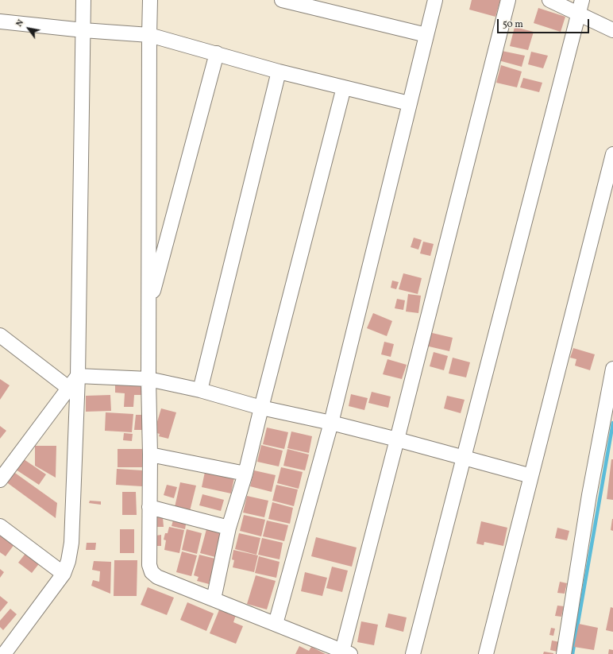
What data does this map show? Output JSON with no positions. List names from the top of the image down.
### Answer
{
  "scale_bar": "50 m",
  "north": "top left"
}
